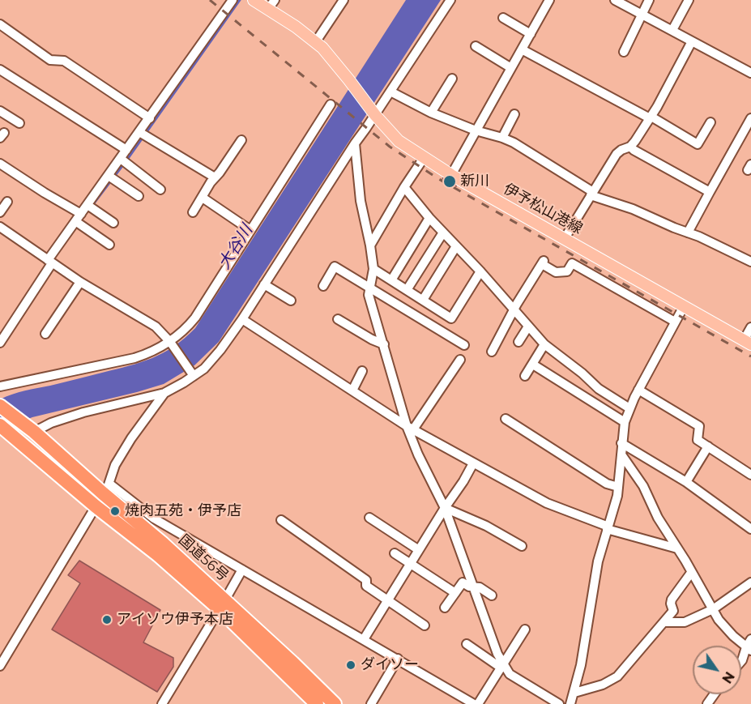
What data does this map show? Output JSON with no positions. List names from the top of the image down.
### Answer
{
  "streets": {
    "highway": ["国道56号"],
    "main road": ["伊予松山港線"]
  },
  "water": ["大谷川"],
  "places": [
    "新川",
    "焼肉五苑・伊予店",
    "アイソウ伊予本店",
    "ダイソー"
  ],
  "north": "bottom right"
}
